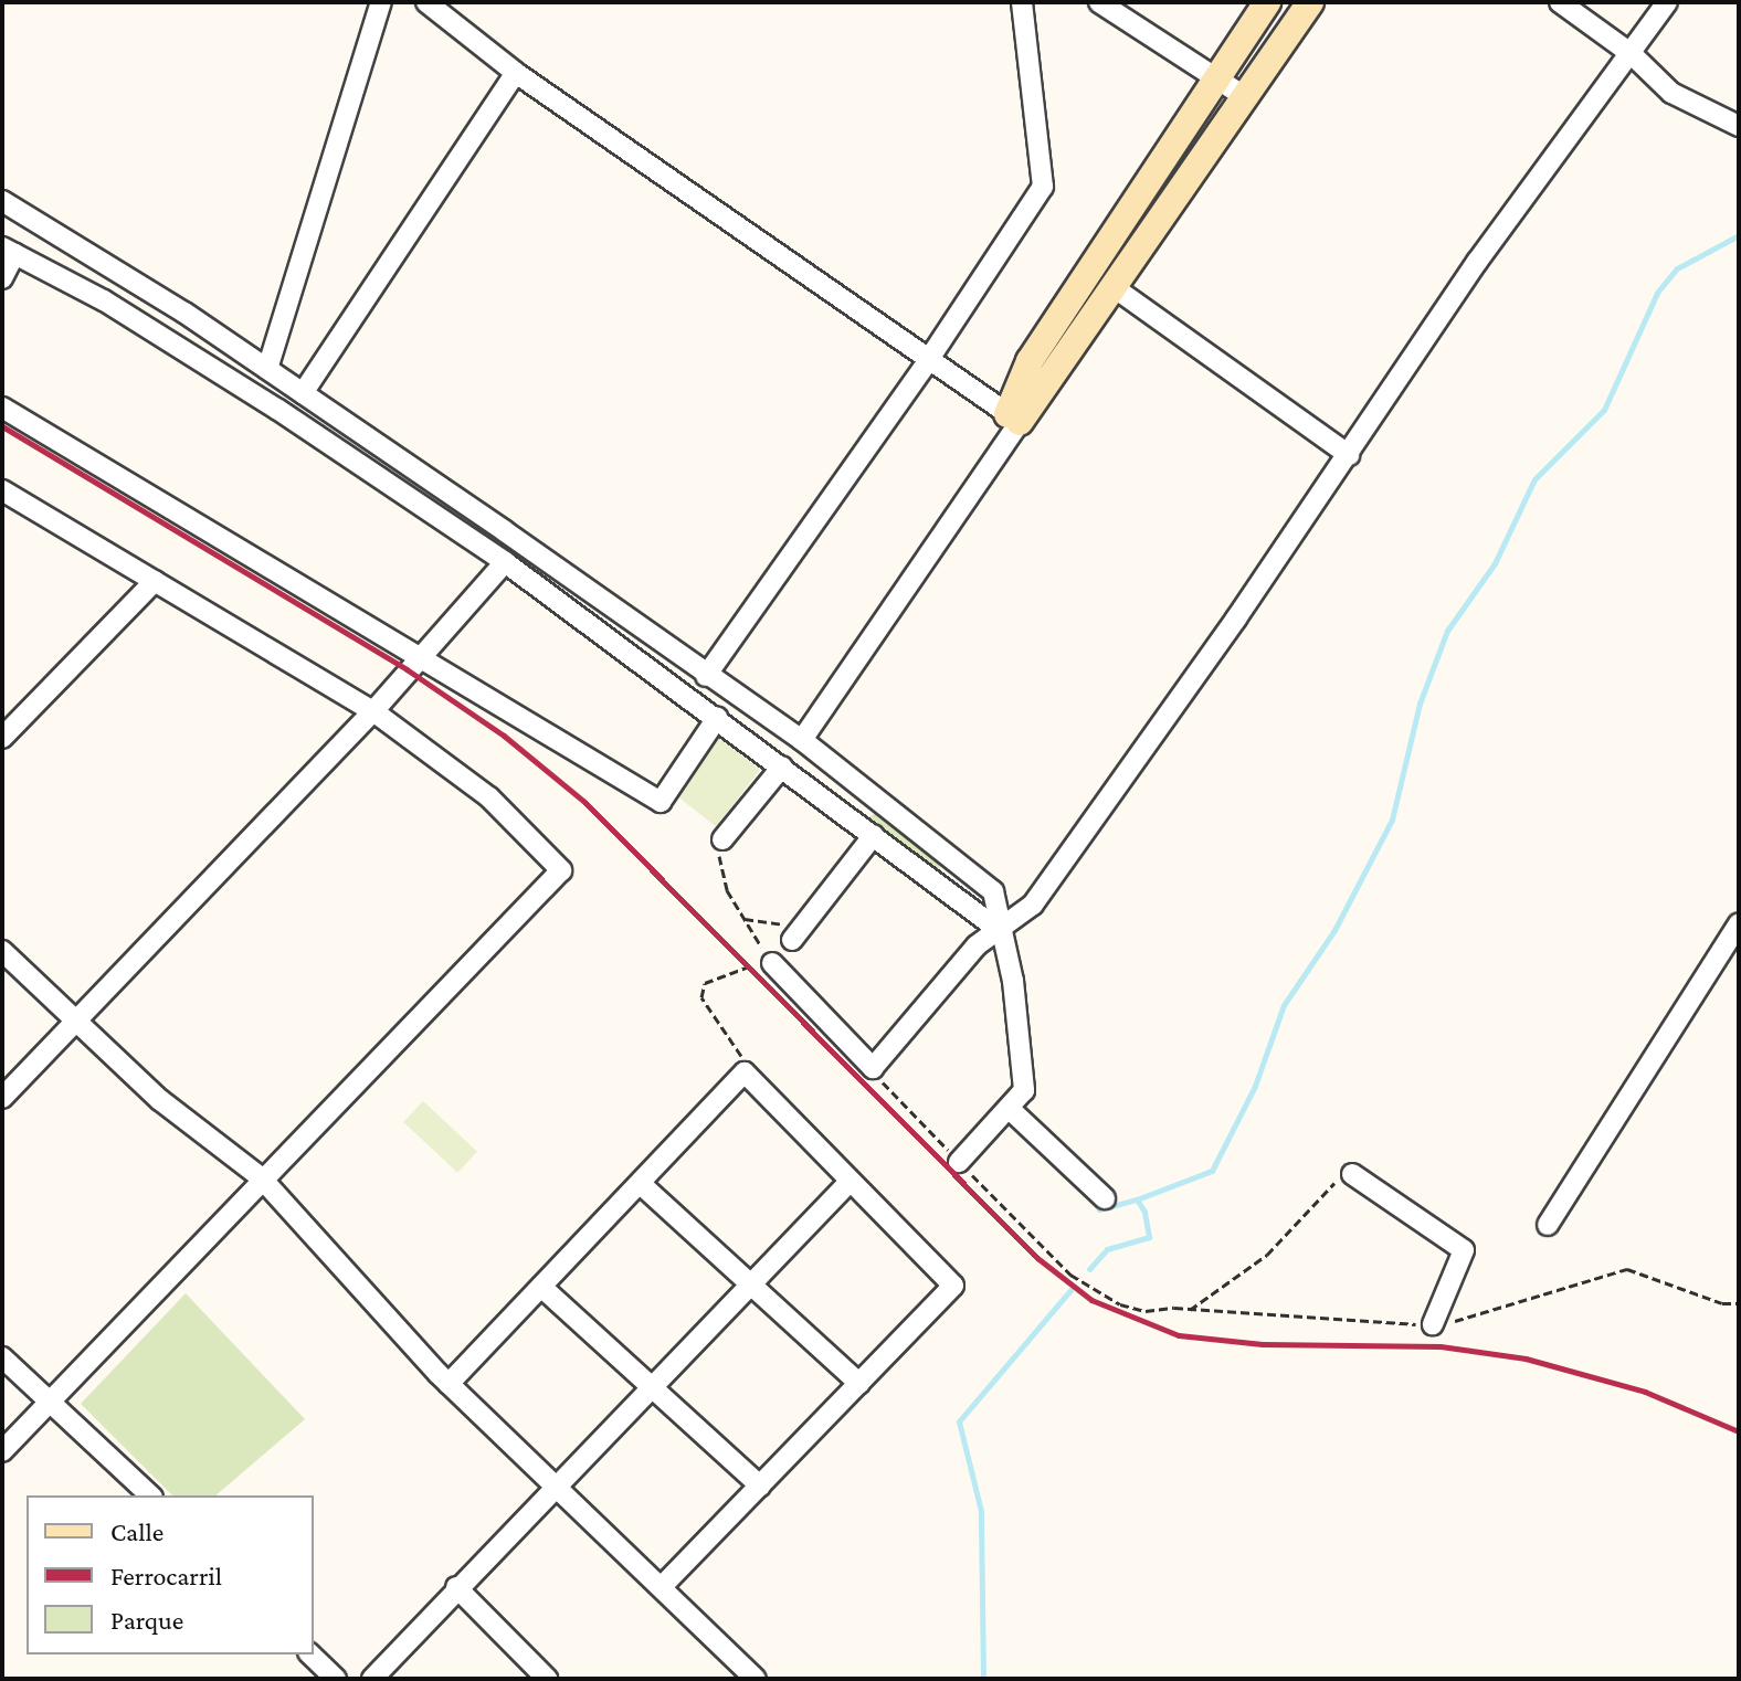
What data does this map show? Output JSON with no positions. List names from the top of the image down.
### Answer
{
  "legend": ["Calle", "Ferrocarril", "Parque"]
}
